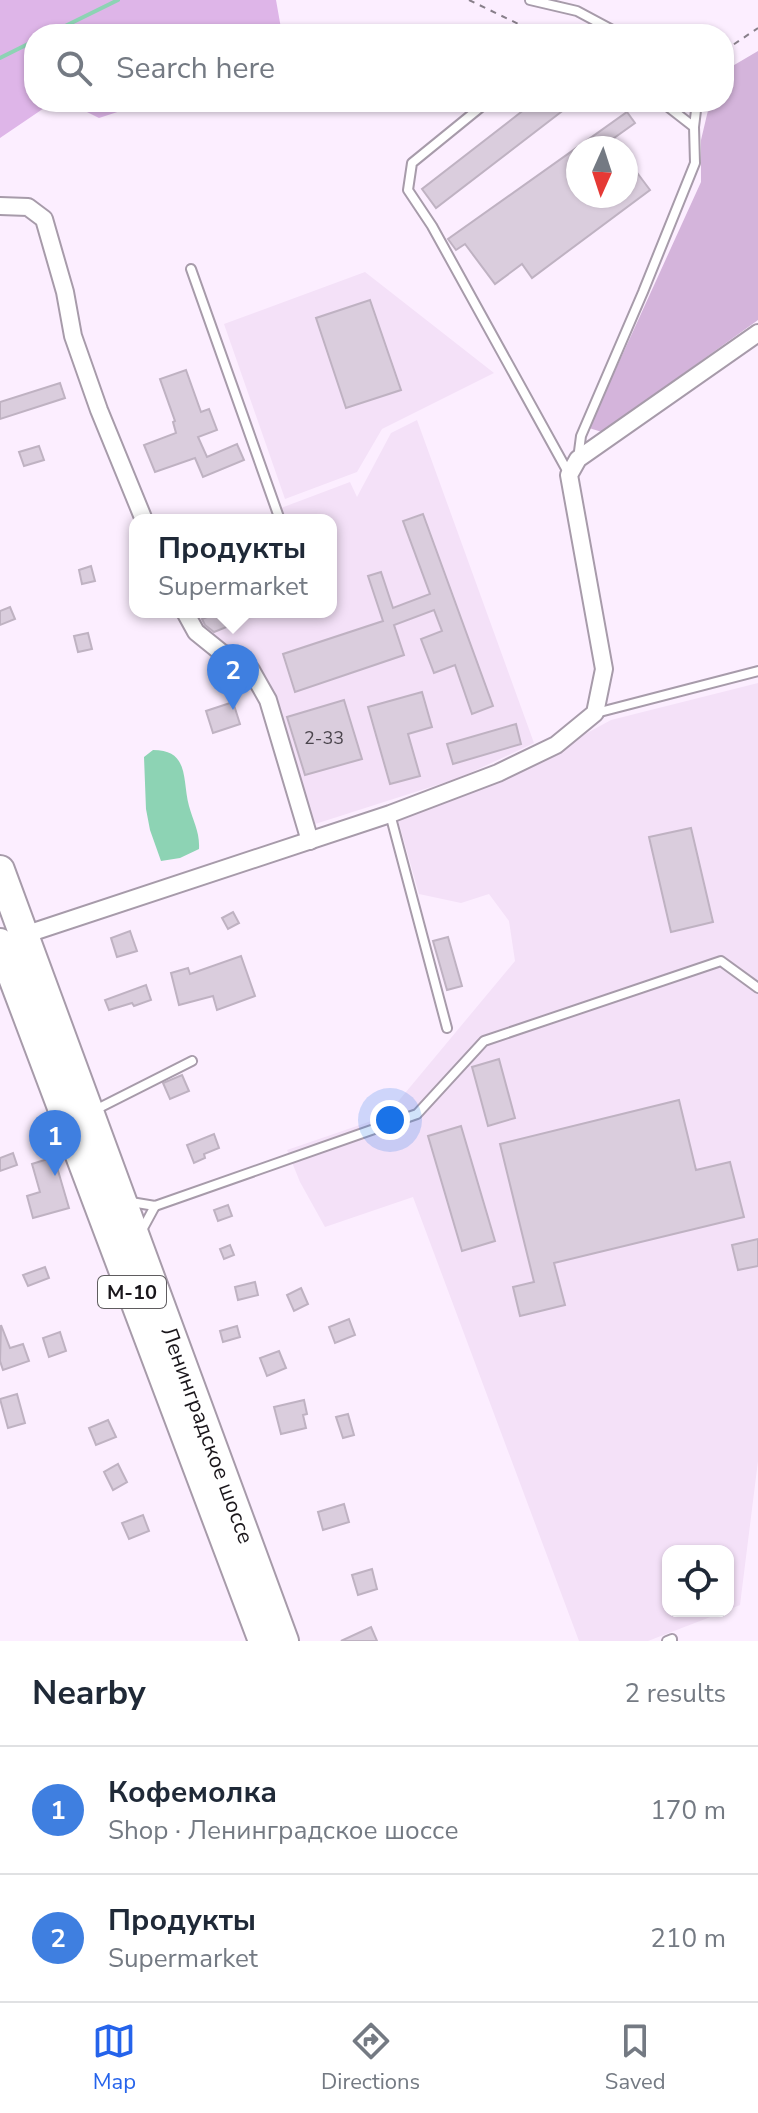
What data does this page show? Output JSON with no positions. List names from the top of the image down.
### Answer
{
  "streets": {
    "highway": ["М-10", "Ленинградское шоссе"]
  },
  "house_numbers": ["2-33"],
  "north": "bottom",
  "page": {
    "search": "Search here",
    "popup": ["Продукты", "Supermarket"],
    "pins": ["2", "1"],
    "heading": ["Nearby", "2 results"],
    "list": [
      {
        "mark": "1",
        "name": "Кофемолка",
        "note": "Shop · Ленинградское шоссе",
        "value": "170 m"
      },
      {
        "mark": "2",
        "name": "Продукты",
        "note": "Supermarket",
        "value": "210 m"
      }
    ],
    "nav": ["Map", "Directions", "Saved"]
  }
}
